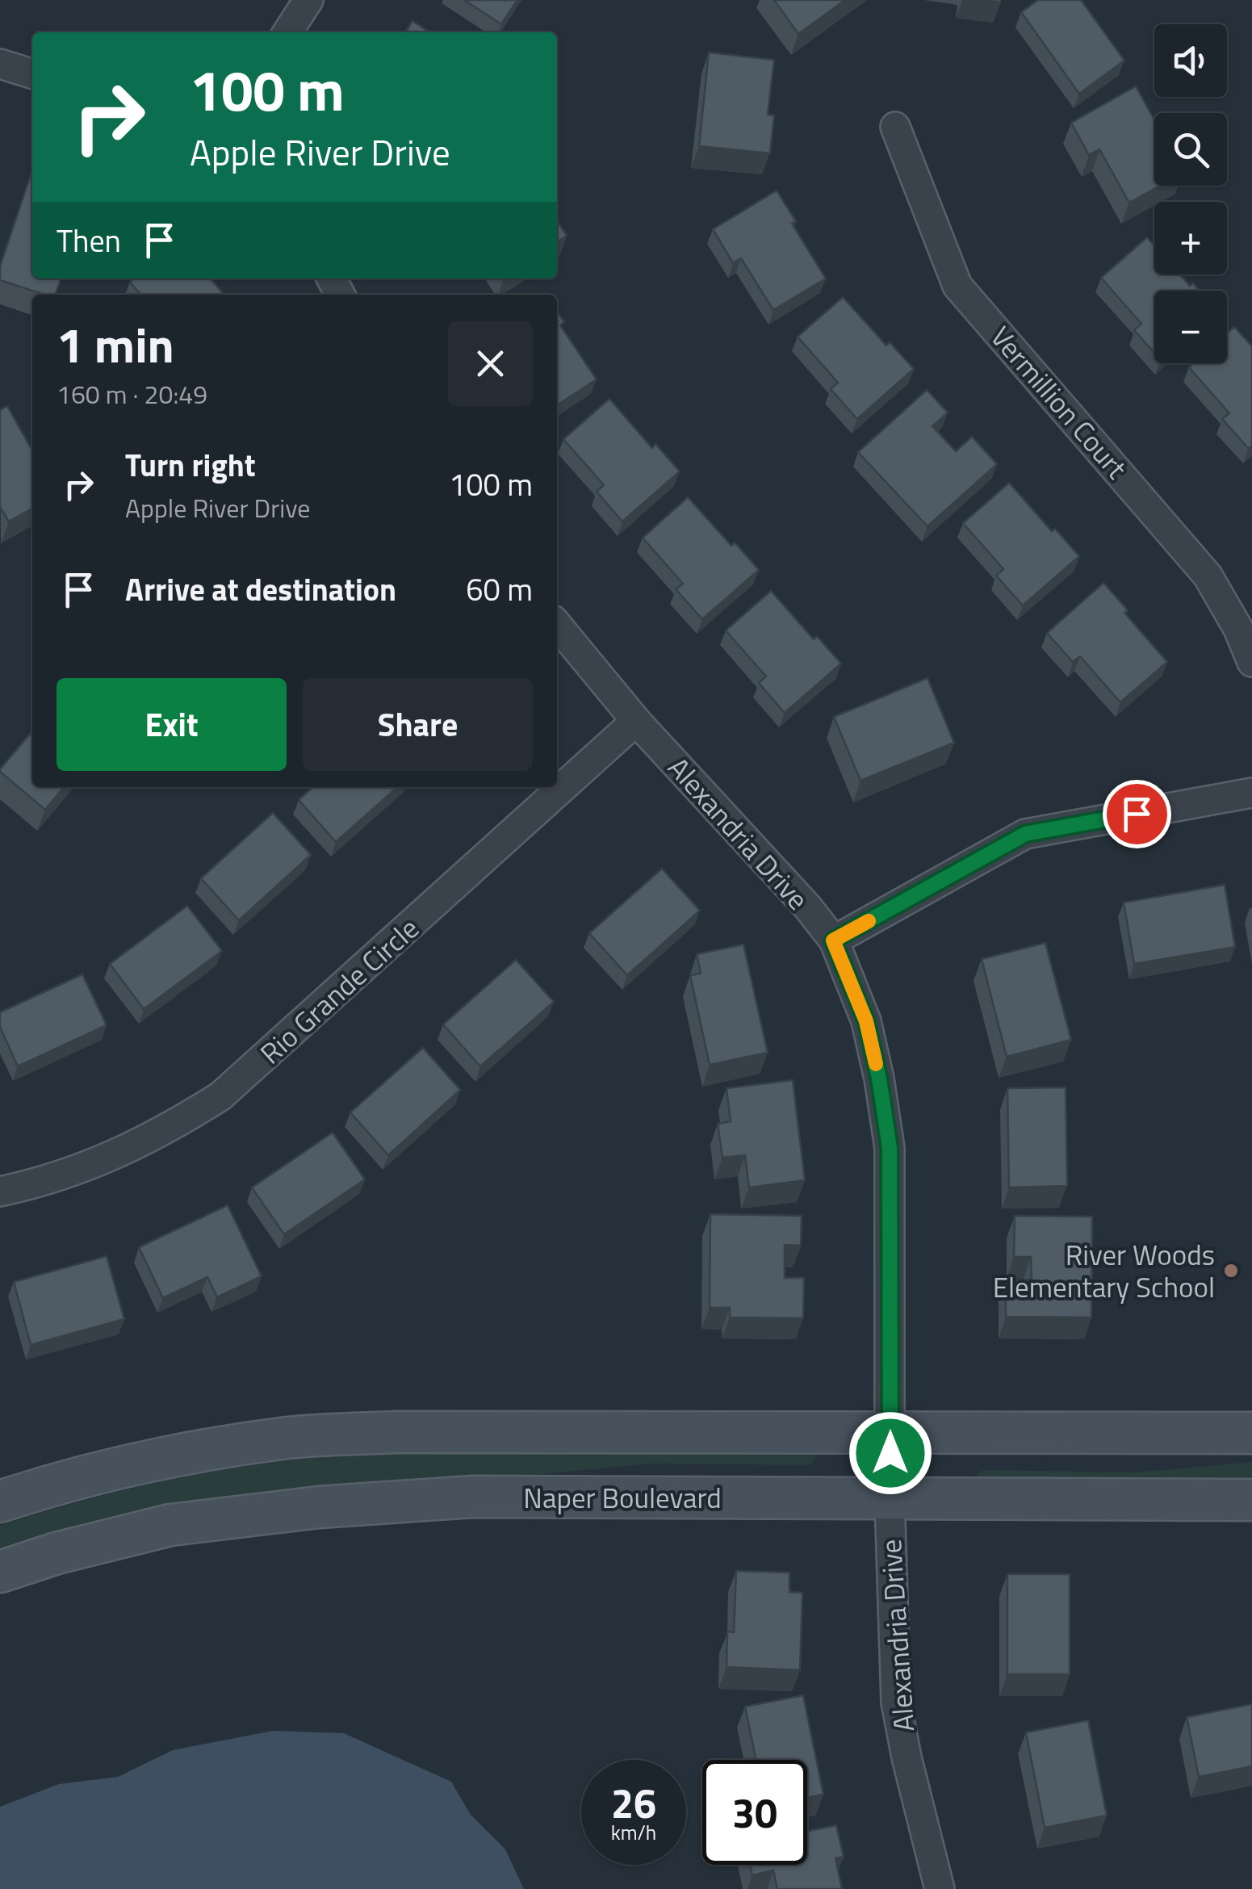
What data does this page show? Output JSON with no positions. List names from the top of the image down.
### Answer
{
  "streets": {
    "main road": ["Naper Boulevard"],
    "street": ["Vermillion Court", "Alexandria Drive", "Rio Grande Circle"]
  },
  "crossings": [
    ["Alexandria Drive", "Rio Grande Circle"],
    ["Alexandria Drive", "Naper Boulevard"]
  ],
  "places": ["River Woods Elementary School"],
  "page": {
    "map_buttons": ["+", "−"],
    "turn": ["100 m", "Apple River Drive"],
    "then": "Then",
    "heading": ["1 min", "160 m · 20:49"],
    "list": [
      {
        "name": "Turn right",
        "note": "Apple River Drive",
        "value": "100 m"
      },
      {
        "name": "Arrive at destination",
        "value": "60 m"
      }
    ],
    "buttons": ["Exit", "Share"],
    "speed": "26 km/h",
    "limit": "30"
  }
}
